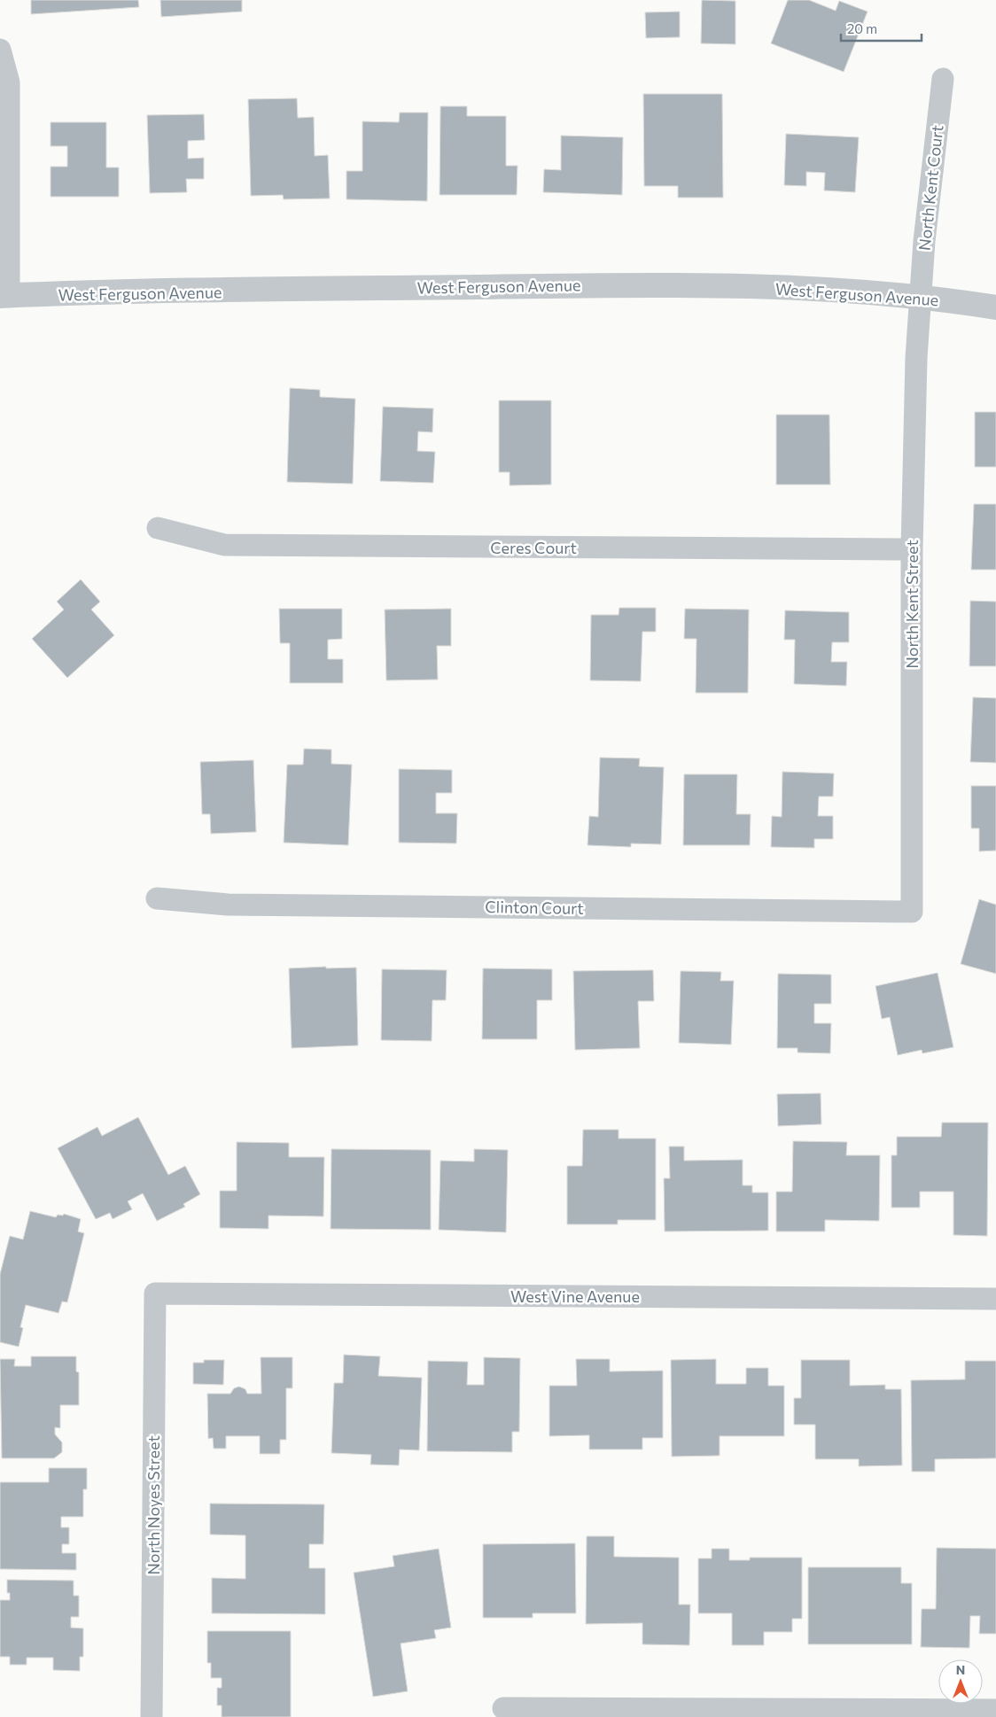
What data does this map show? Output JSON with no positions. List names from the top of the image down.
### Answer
{
  "streets": {
    "street": [
      "North Kent Court",
      "West Ferguson Avenue",
      "Ceres Court",
      "North Kent Street",
      "Clinton Court",
      "West Vine Avenue",
      "North Noyes Street"
    ]
  },
  "crossings": [
    ["North Kent Court", "West Ferguson Avenue"],
    ["North Kent Court", "North Kent Street"],
    ["West Ferguson Avenue", "North Kent Street"],
    ["Ceres Court", "North Kent Street"],
    ["North Kent Street", "Clinton Court"],
    ["West Vine Avenue", "North Noyes Street"]
  ],
  "scale_bar": "20 m",
  "north": "top"
}
